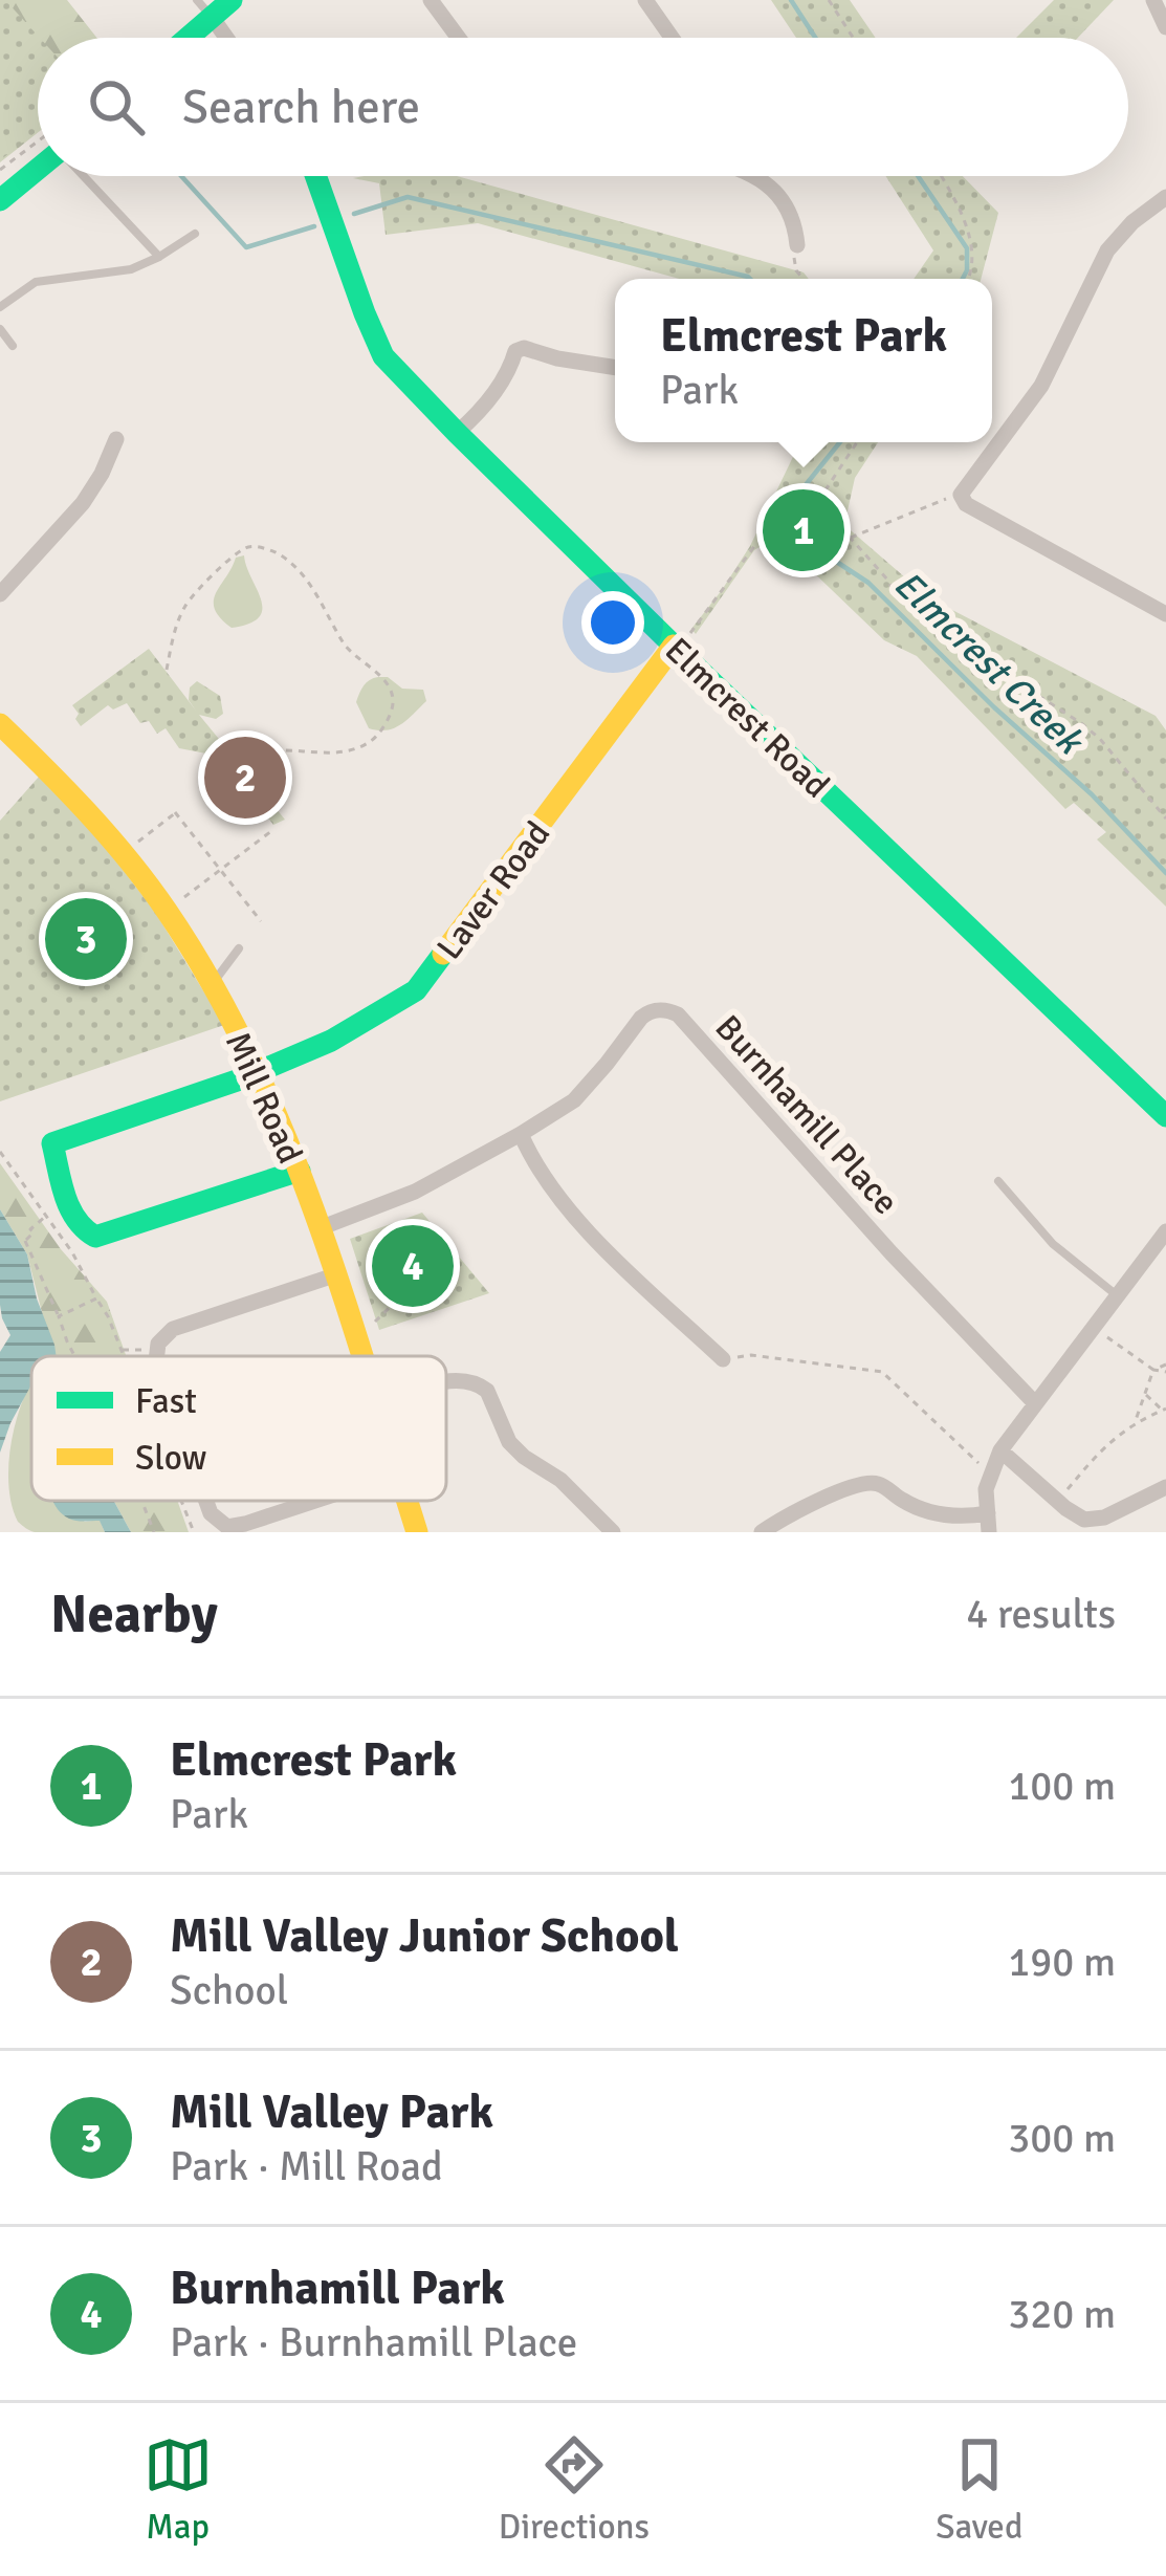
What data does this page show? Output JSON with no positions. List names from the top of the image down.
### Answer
{
  "streets": {
    "street": [
      "Elmcrest Road",
      "Laver Road",
      "Mill Road",
      "Burnhamill Place"
    ]
  },
  "crossings": [
    ["Elmcrest Road", "Laver Road"],
    ["Laver Road", "Mill Road"],
    ["Mill Road", "Burnhamill Place"]
  ],
  "water": ["Elmcrest Creek"],
  "legend": ["Fast", "Slow"],
  "page": {
    "search": "Search here",
    "popup": ["Elmcrest Park", "Park"],
    "pins": [
      "1",
      "2",
      "3",
      "4"
    ],
    "heading": ["Nearby", "4 results"],
    "list": [
      {
        "mark": "1",
        "name": "Elmcrest Park",
        "note": "Park",
        "value": "100 m"
      },
      {
        "mark": "2",
        "name": "Mill Valley Junior School",
        "note": "School",
        "value": "190 m"
      },
      {
        "mark": "3",
        "name": "Mill Valley Park",
        "note": "Park · Mill Road",
        "value": "300 m"
      },
      {
        "mark": "4",
        "name": "Burnhamill Park",
        "note": "Park · Burnhamill Place",
        "value": "320 m"
      }
    ],
    "nav": ["Map", "Directions", "Saved"]
  }
}
